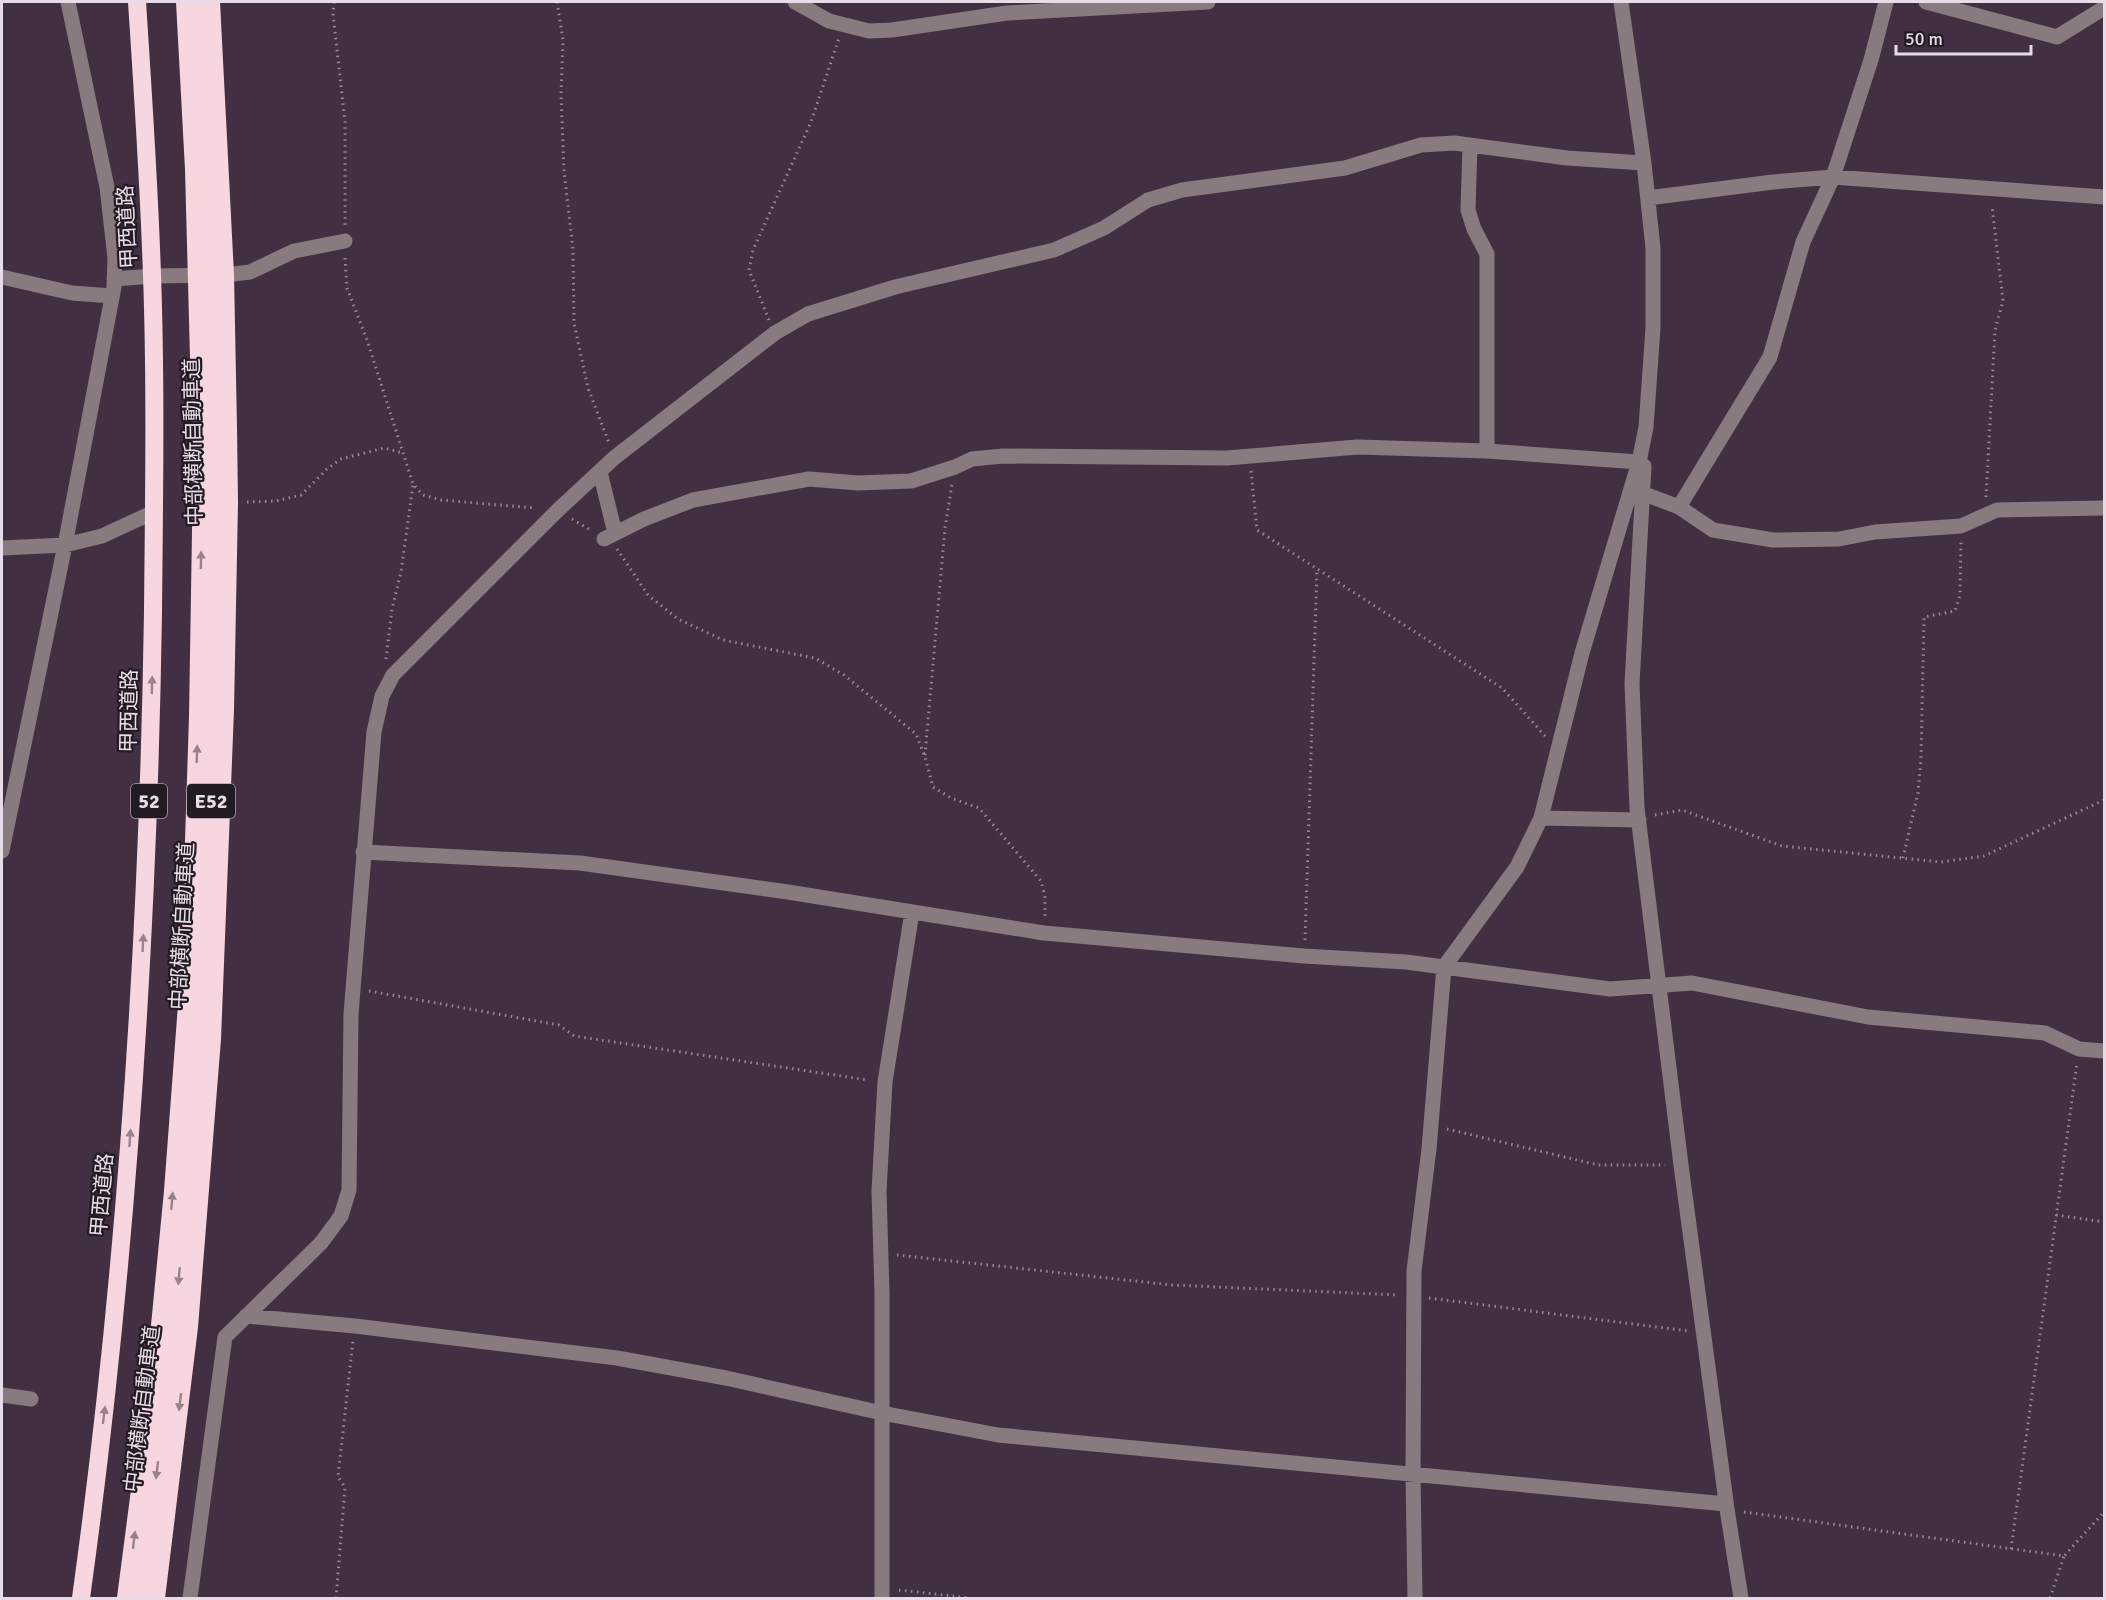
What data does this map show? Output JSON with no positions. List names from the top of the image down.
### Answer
{
  "streets": {
    "highway": [
      "甲西道路",
      "中部横断自動車道",
      "52",
      "E52"
    ]
  },
  "scale_bar": "50 m"
}
